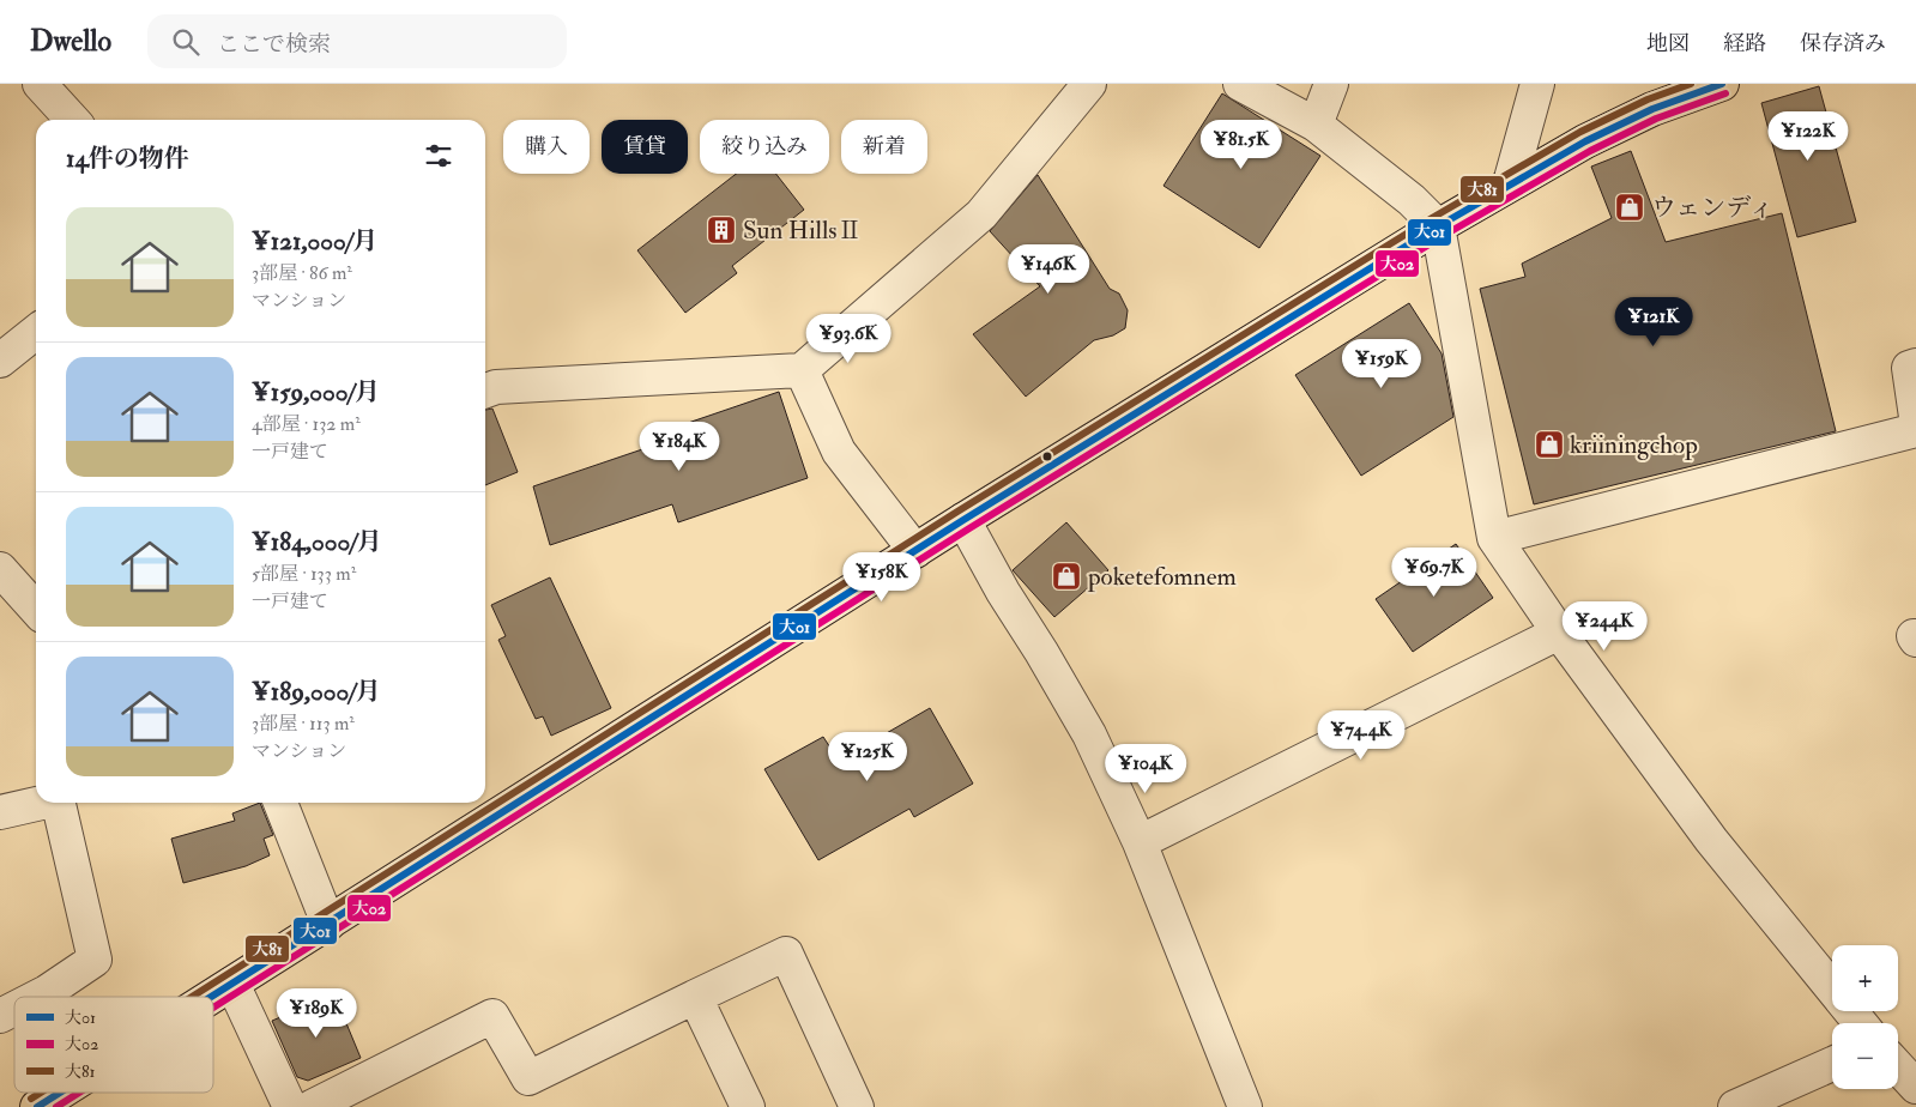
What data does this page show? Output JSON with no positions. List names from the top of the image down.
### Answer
{
  "places": {
    "shop": ["ウェンディ", "kriiningchop", "poketefomnem"],
    "building": ["Sun HillsⅡ"]
  },
  "lines": ["transit line 大01", "transit line 大81", "transit line 大02"],
  "legend": ["大01", "大02", "大81"],
  "page": {
    "header": "Dwello",
    "search": "ここで検索",
    "nav": ["地図", "経路", "保存済み"],
    "price": [
      "¥122K",
      "¥81.5K",
      "¥146K",
      "¥121K",
      "¥93.6K",
      "¥159K",
      "¥184K",
      "¥69.7K",
      "¥158K",
      "¥244K",
      "¥74.4K",
      "¥125K",
      "¥104K",
      "¥189K"
    ],
    "chip": [
      "購入",
      "賃貸",
      "絞り込み",
      "新着"
    ],
    "heading": "14件の物件",
    "list": [
      {
        "name": "¥121,000/月",
        "note": "3部屋 · 86 m² · マンション"
      },
      {
        "name": "¥159,000/月",
        "note": "4部屋 · 132 m² · 一戸建て"
      },
      {
        "name": "¥184,000/月",
        "note": "5部屋 · 133 m² · 一戸建て"
      },
      {
        "name": "¥189,000/月",
        "note": "3部屋 · 113 m² · マンション"
      }
    ],
    "map_buttons": ["+", "−"]
  }
}
